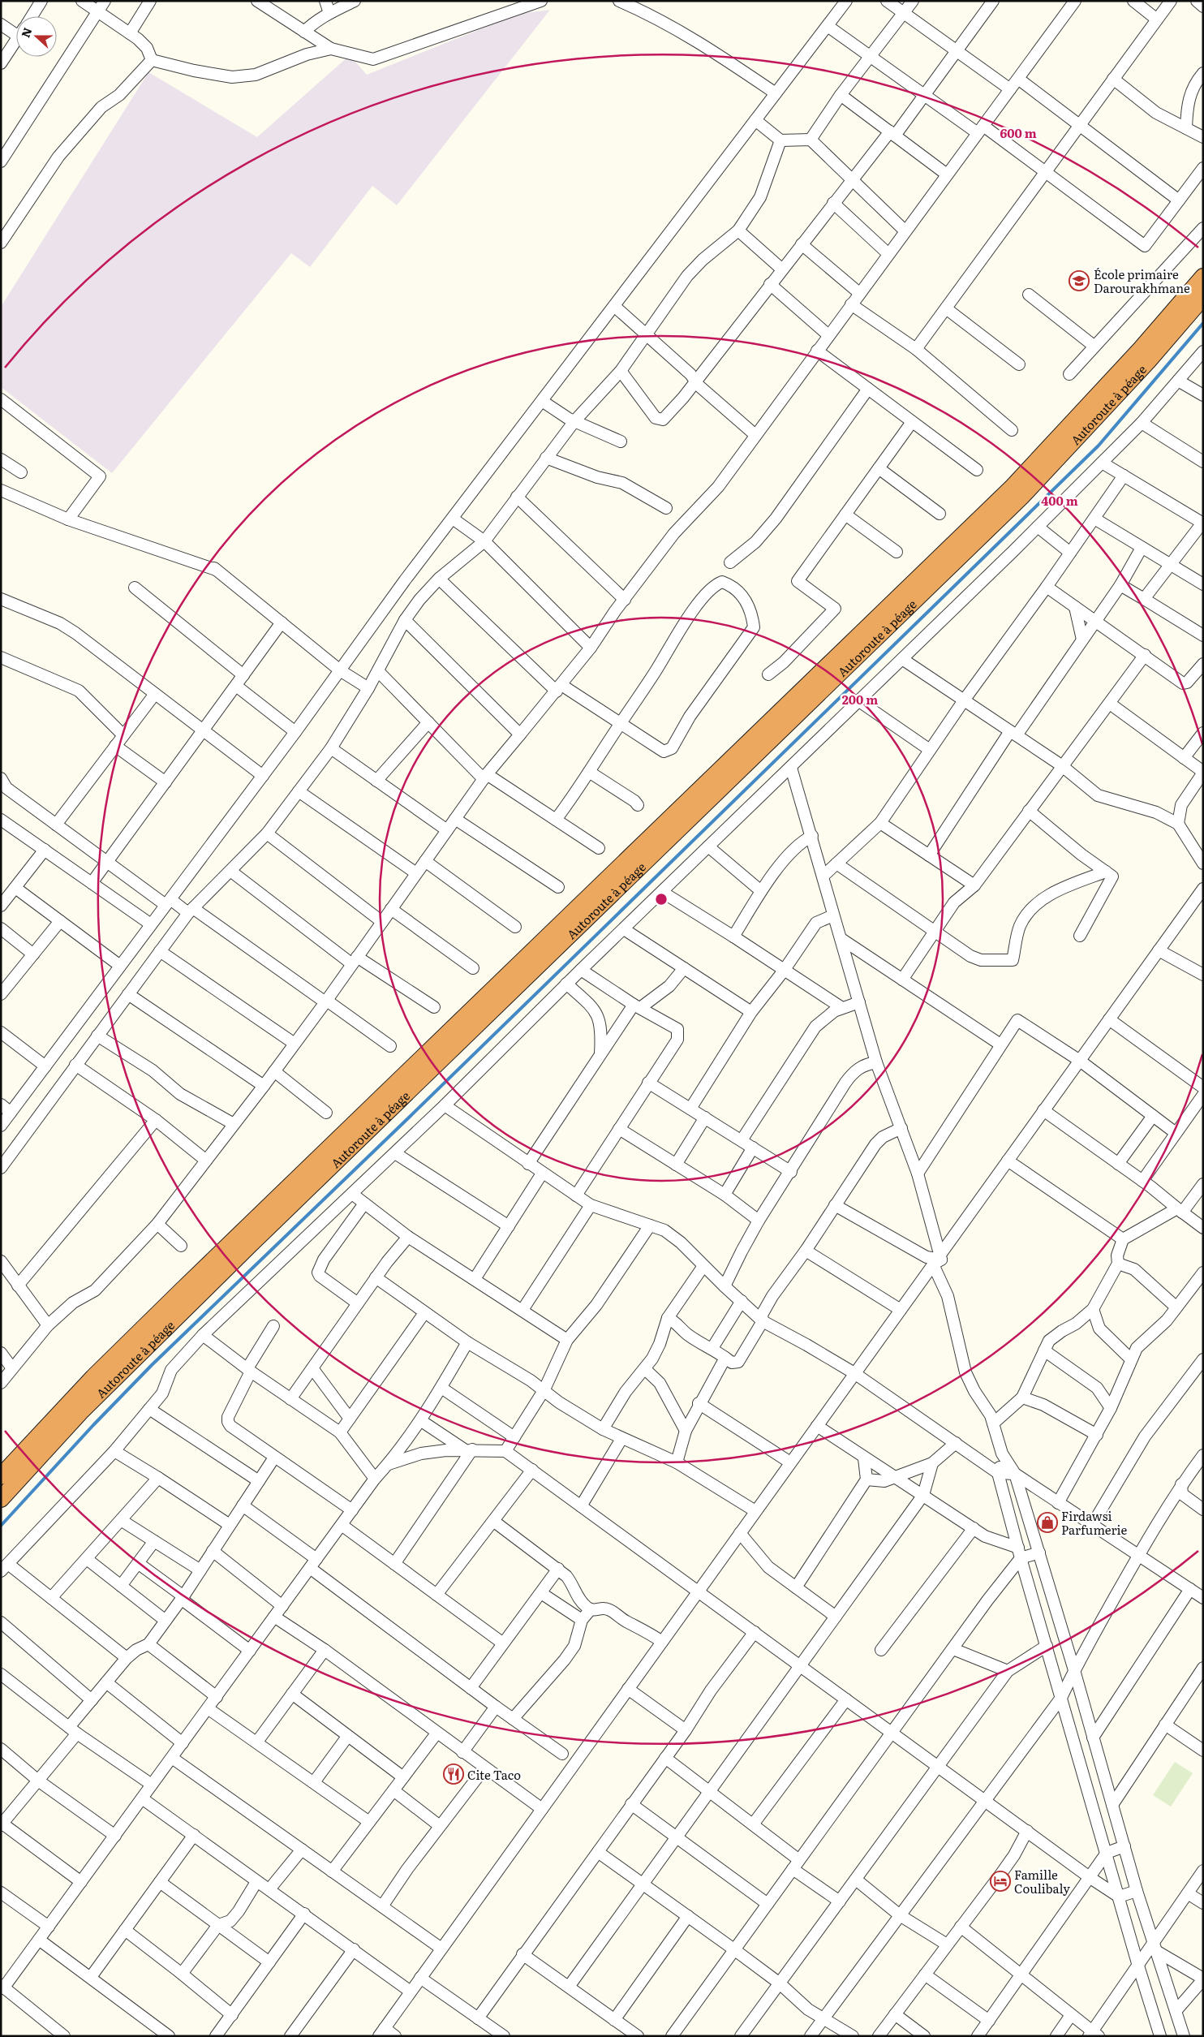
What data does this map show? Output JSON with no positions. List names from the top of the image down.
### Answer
{
  "streets": {
    "highway": ["Autoroute à péage"]
  },
  "places": {
    "school or university": ["École primaire Darourakhmane"],
    "shop": ["Firdawsi Parfumerie"],
    "restaurant": ["Cite Taco"],
    "hotel": ["Famille Coulibaly"]
  },
  "north": "left",
  "rings": ["600 m", "400 m", "200 m"]
}
